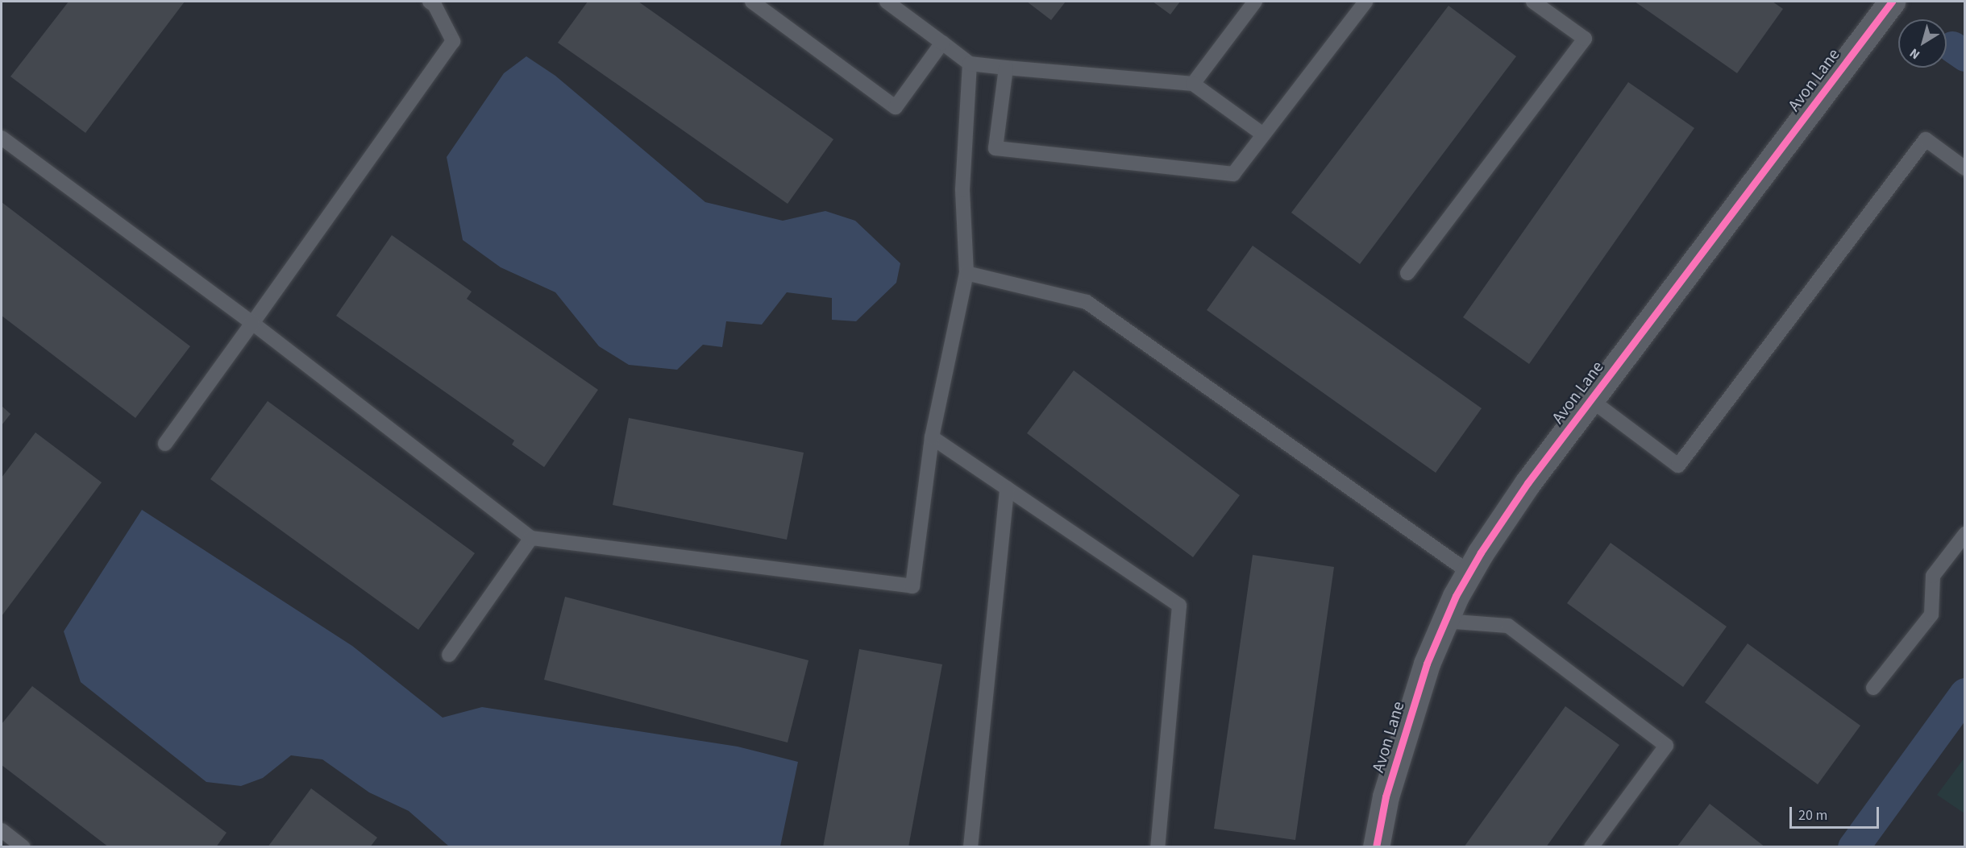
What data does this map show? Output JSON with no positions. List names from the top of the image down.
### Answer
{
  "streets": {
    "street": ["Avon Lane"]
  },
  "scale_bar": "20 m",
  "north": "bottom left"
}
